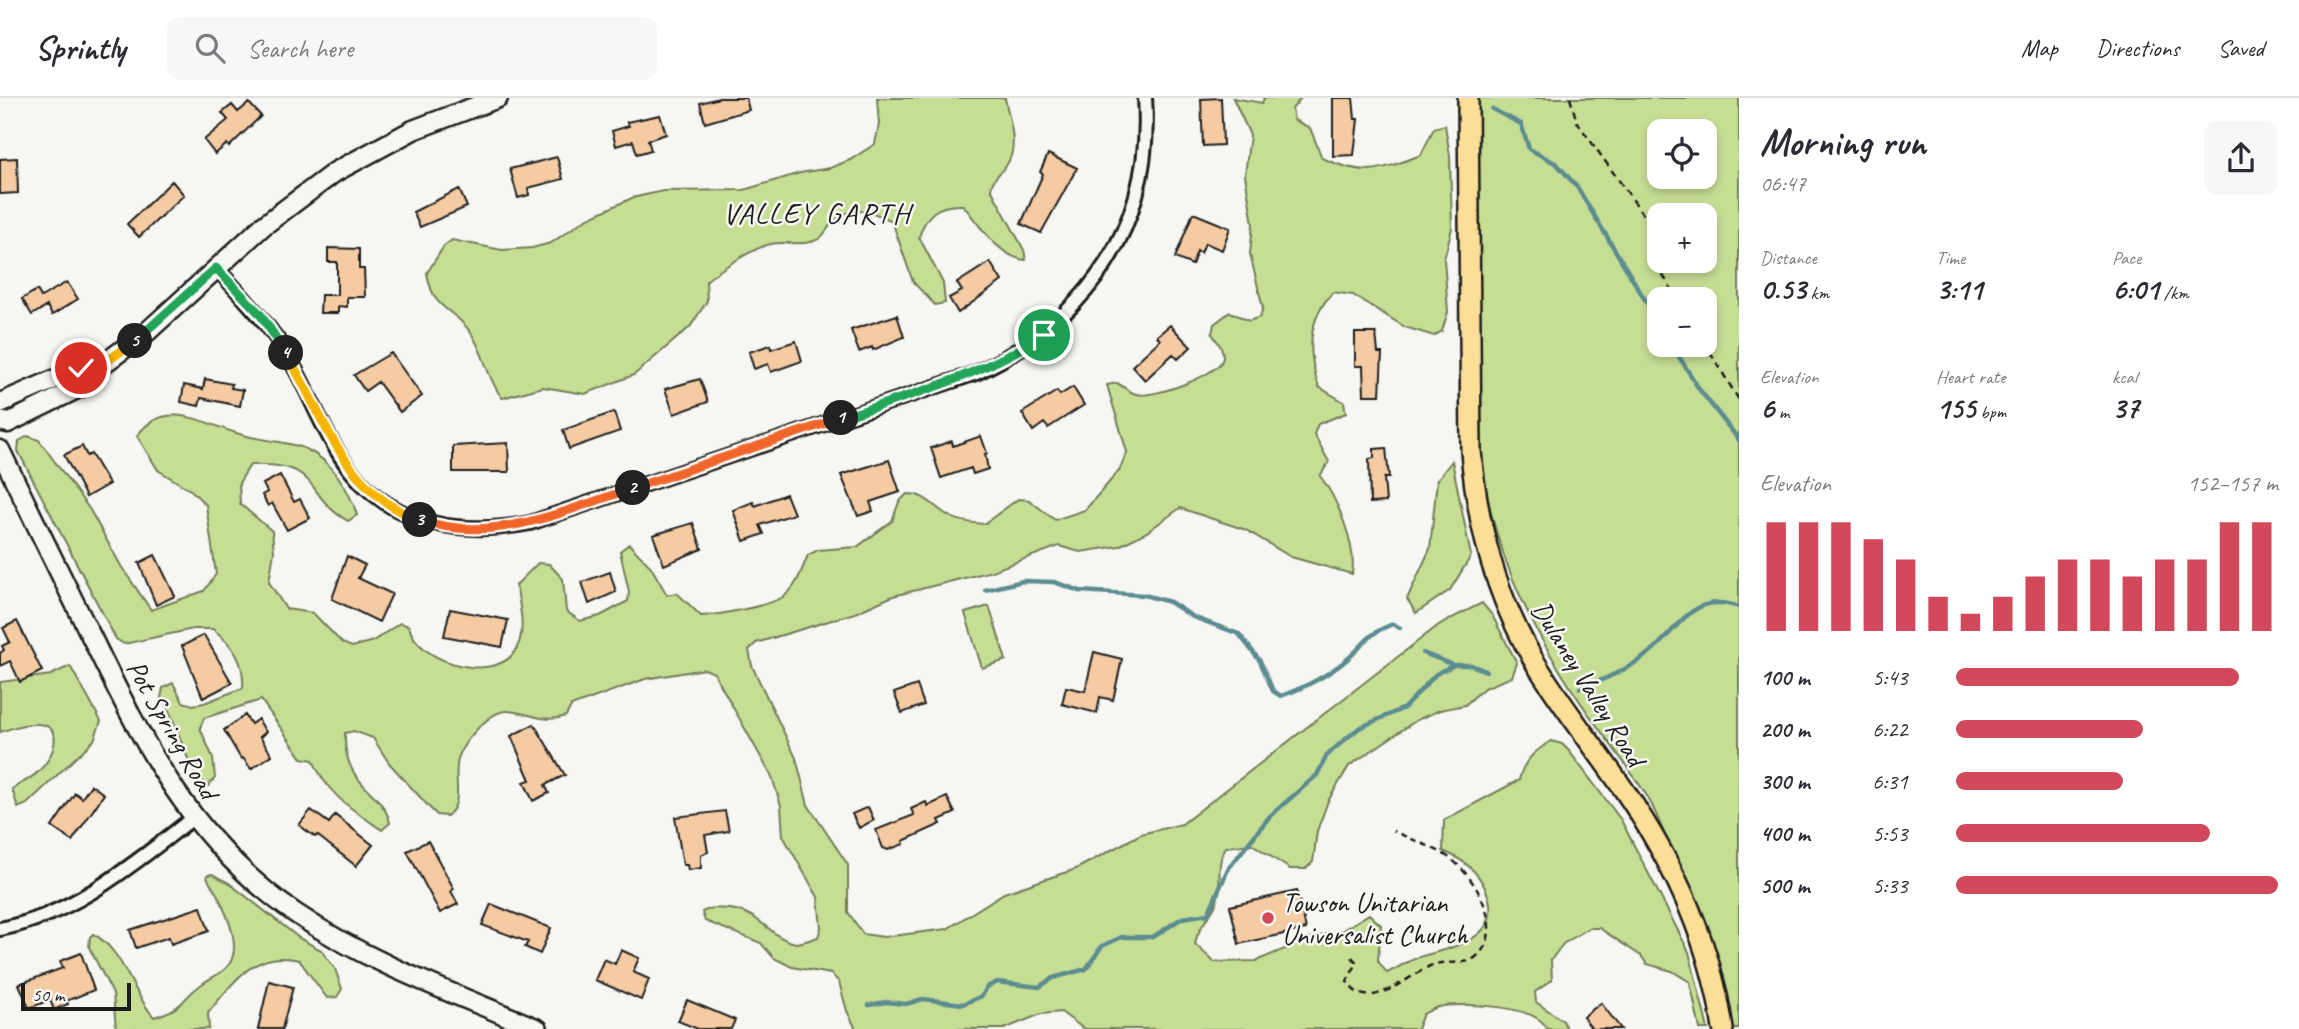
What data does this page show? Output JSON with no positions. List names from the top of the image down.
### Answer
{
  "streets": {
    "main road": ["Dulaney Valley Road"],
    "street": ["Pot Spring Road"]
  },
  "districts": ["VALLEY GARTH"],
  "places": ["Towson Unitarian Universalist Church"],
  "scale_bar": "50 m",
  "page": {
    "header": "Sprintly",
    "search": "Search here",
    "nav": ["Map", "Directions", "Saved"],
    "heading": ["Morning run", "06:47"],
    "map_buttons": ["+", "−"],
    "stats": [
      ["Distance", "0.53 km"],
      ["Time", "3:11"],
      ["Pace", "6:01 /km"],
      ["Elevation", "6 m"],
      ["Heart rate", "155 bpm"],
      ["kcal", "37"]
    ],
    "pins": [
      "5",
      "4",
      "1",
      "2",
      "3"
    ],
    "chart": ["Elevation", "152–157 m"],
    "list": [
      {
        "name": "100 m",
        "note": "5:43"
      },
      {
        "name": "200 m",
        "note": "6:22"
      },
      {
        "name": "300 m",
        "note": "6:31"
      },
      {
        "name": "400 m",
        "note": "5:53"
      },
      {
        "name": "500 m",
        "note": "5:33"
      }
    ],
    "scale": "50 m"
  }
}
